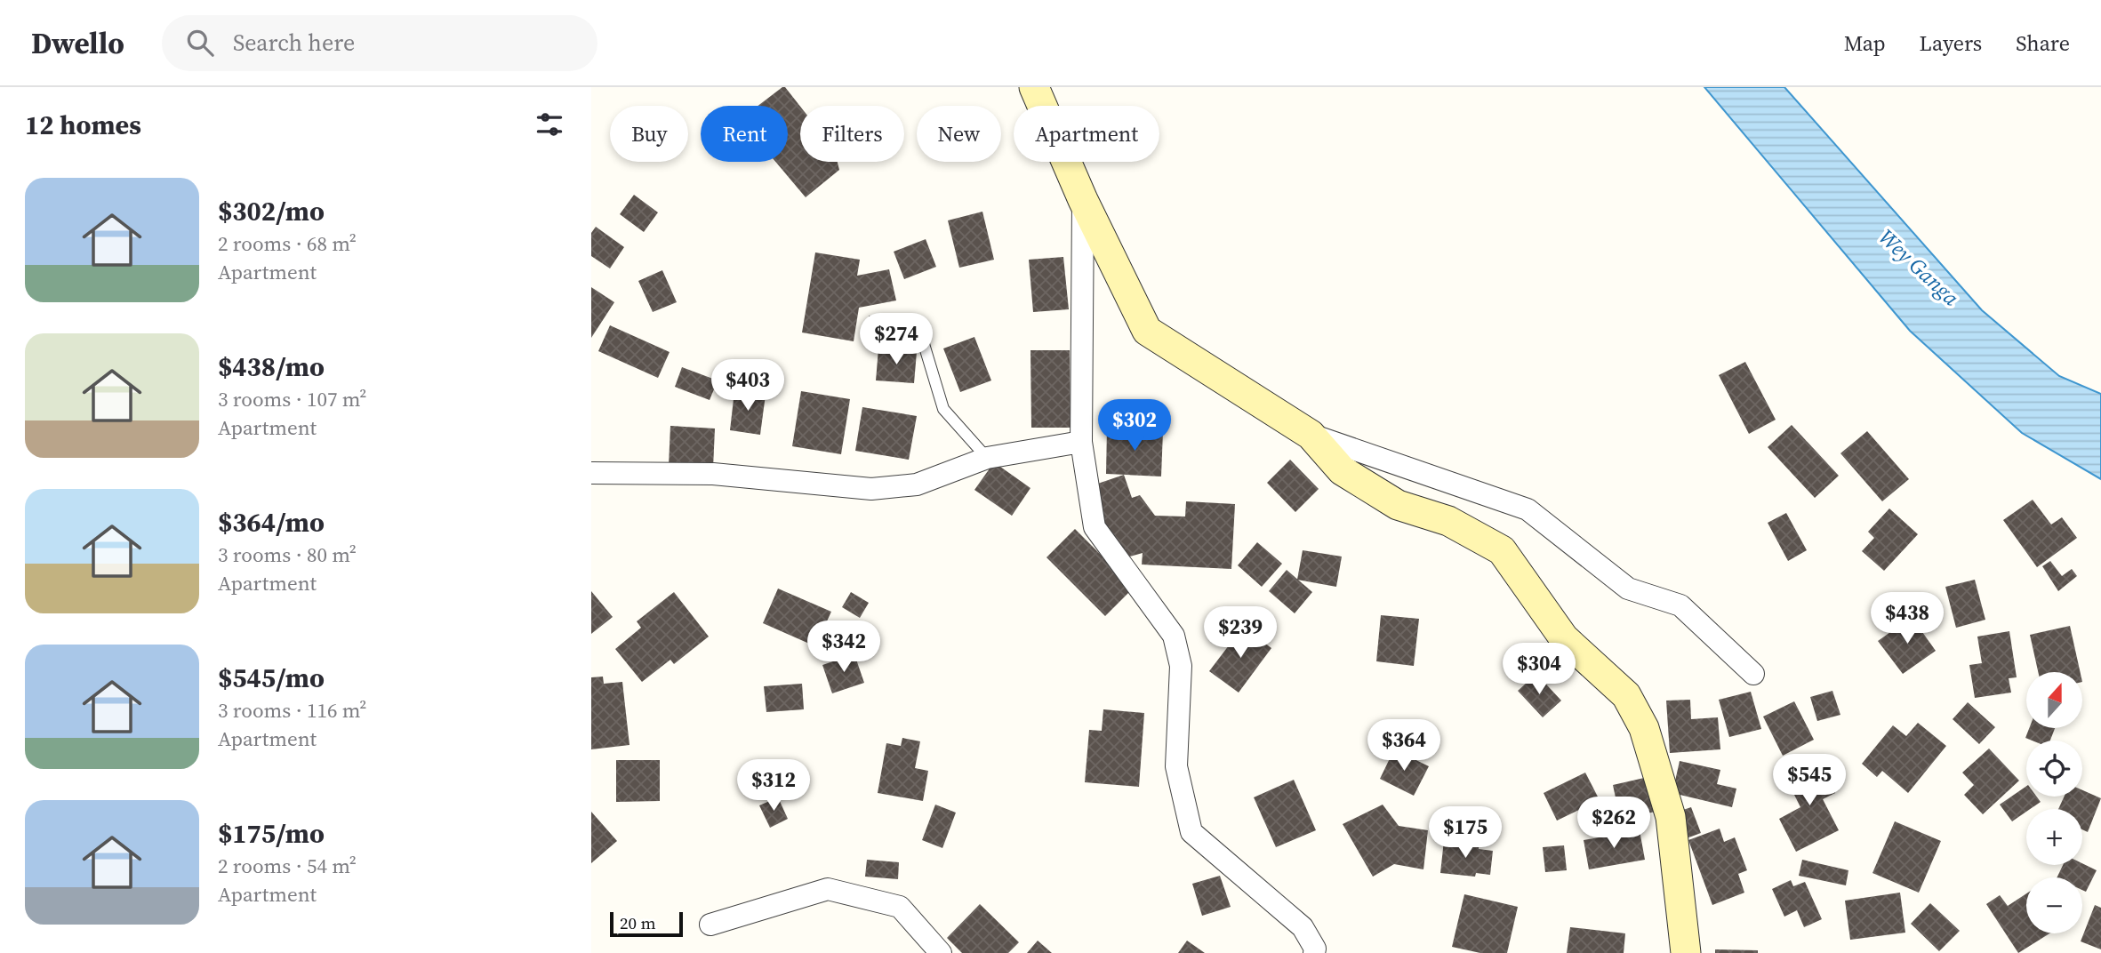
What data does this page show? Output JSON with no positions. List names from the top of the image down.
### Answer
{
  "water": ["Wey Ganga"],
  "scale_bar": "20 m",
  "north": "top",
  "page": {
    "header": "Dwello",
    "search": "Search here",
    "nav": ["Map", "Layers", "Share"],
    "heading": "12 homes",
    "chip": [
      "Buy",
      "Rent",
      "Filters",
      "New",
      "Apartment"
    ],
    "list": [
      {
        "name": "$302/mo",
        "note": "2 rooms · 68 m² · Apartment"
      },
      {
        "name": "$438/mo",
        "note": "3 rooms · 107 m² · Apartment"
      },
      {
        "name": "$364/mo",
        "note": "3 rooms · 80 m² · Apartment"
      },
      {
        "name": "$545/mo",
        "note": "3 rooms · 116 m² · Apartment"
      },
      {
        "name": "$175/mo",
        "note": "2 rooms · 54 m² · Apartment"
      }
    ],
    "price": [
      "$274",
      "$403",
      "$302",
      "$438",
      "$239",
      "$342",
      "$304",
      "$364",
      "$545",
      "$312",
      "$262",
      "$175"
    ],
    "map_buttons": ["+", "−"],
    "scale": "20 m"
  }
}
